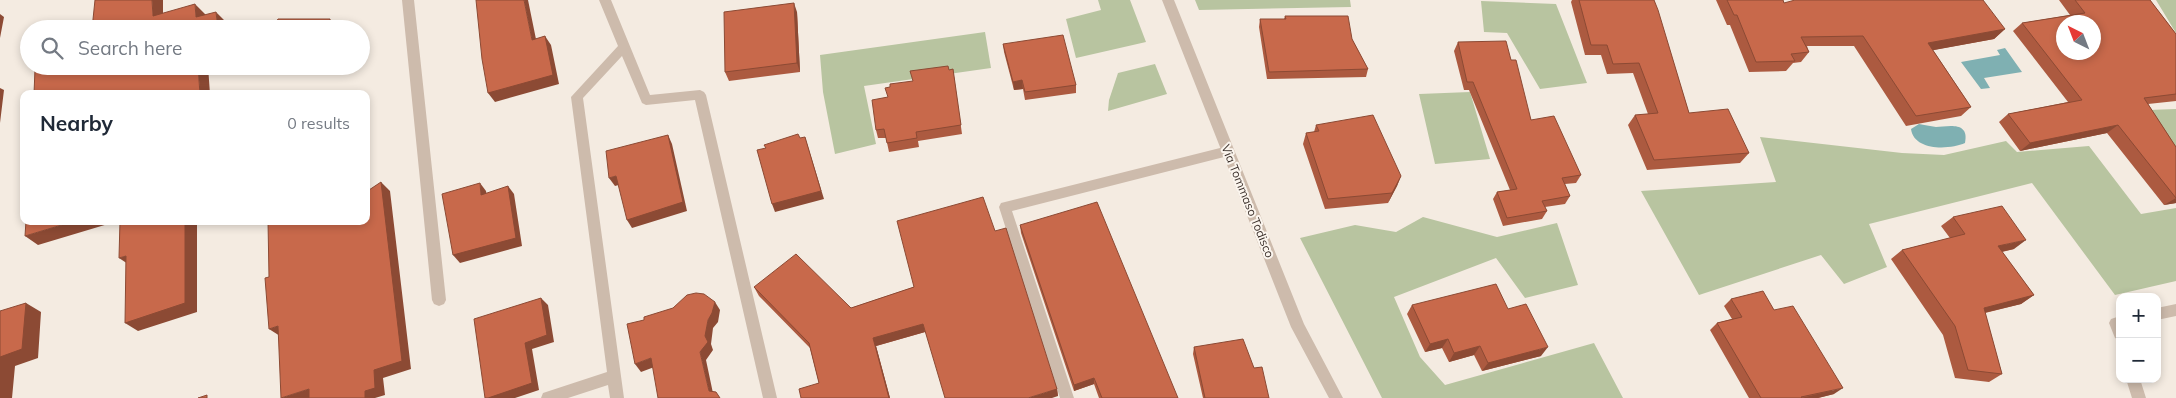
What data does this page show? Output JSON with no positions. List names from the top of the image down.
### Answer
{
  "streets": {
    "street": ["Via Tommaso Todisco"]
  },
  "north": "top left",
  "page": {
    "search": "Search here",
    "heading": ["Nearby", "0 results"],
    "map_buttons": ["+", "−"]
  }
}
